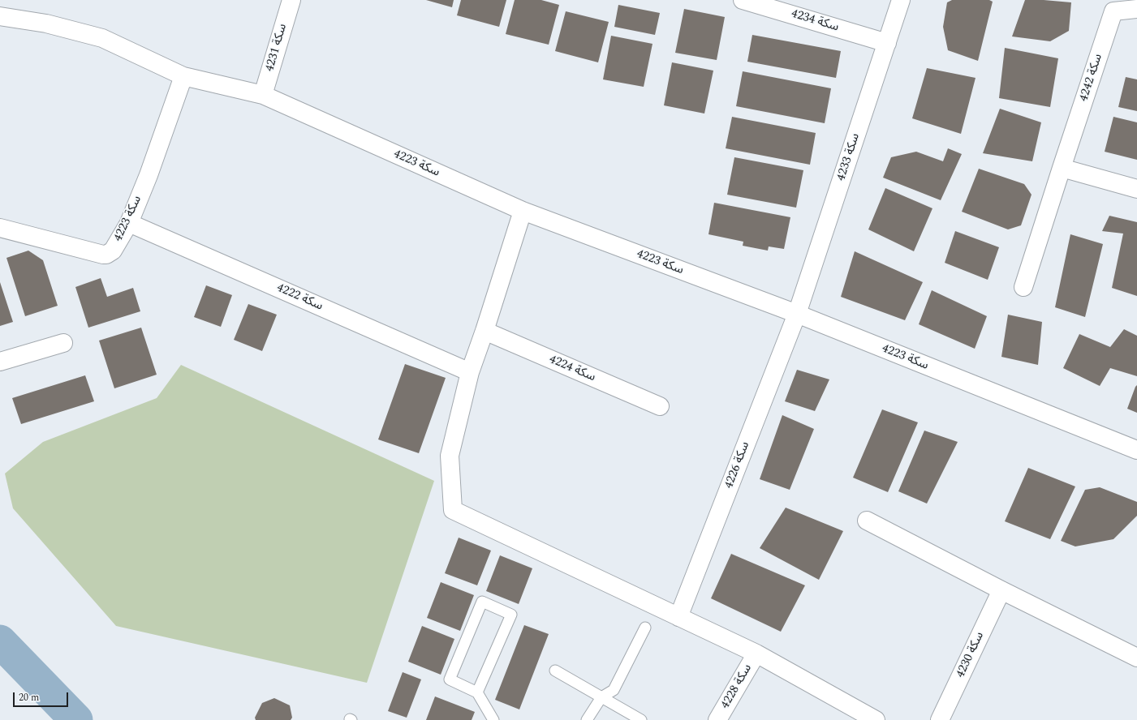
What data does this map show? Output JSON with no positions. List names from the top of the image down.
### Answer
{
  "streets": {
    "street": [
      "سكة 4234",
      "سكة 4231",
      "سكة 4242",
      "سكة 4233",
      "سكة 4223",
      "سكة 4222",
      "سكة 4224",
      "سكة 4226",
      "سكة 4230",
      "سكة 4228"
    ]
  },
  "crossings": [
    ["سكة 4234", "سكة 4233"],
    ["سكة 4231", "سكة 4223"],
    ["سكة 4233", "سكة 4223"],
    ["سكة 4233", "سكة 4226"],
    ["سكة 4223", "سكة 4222"],
    ["سكة 4223", "سكة 4226"]
  ],
  "scale_bar": "20 m"
}
